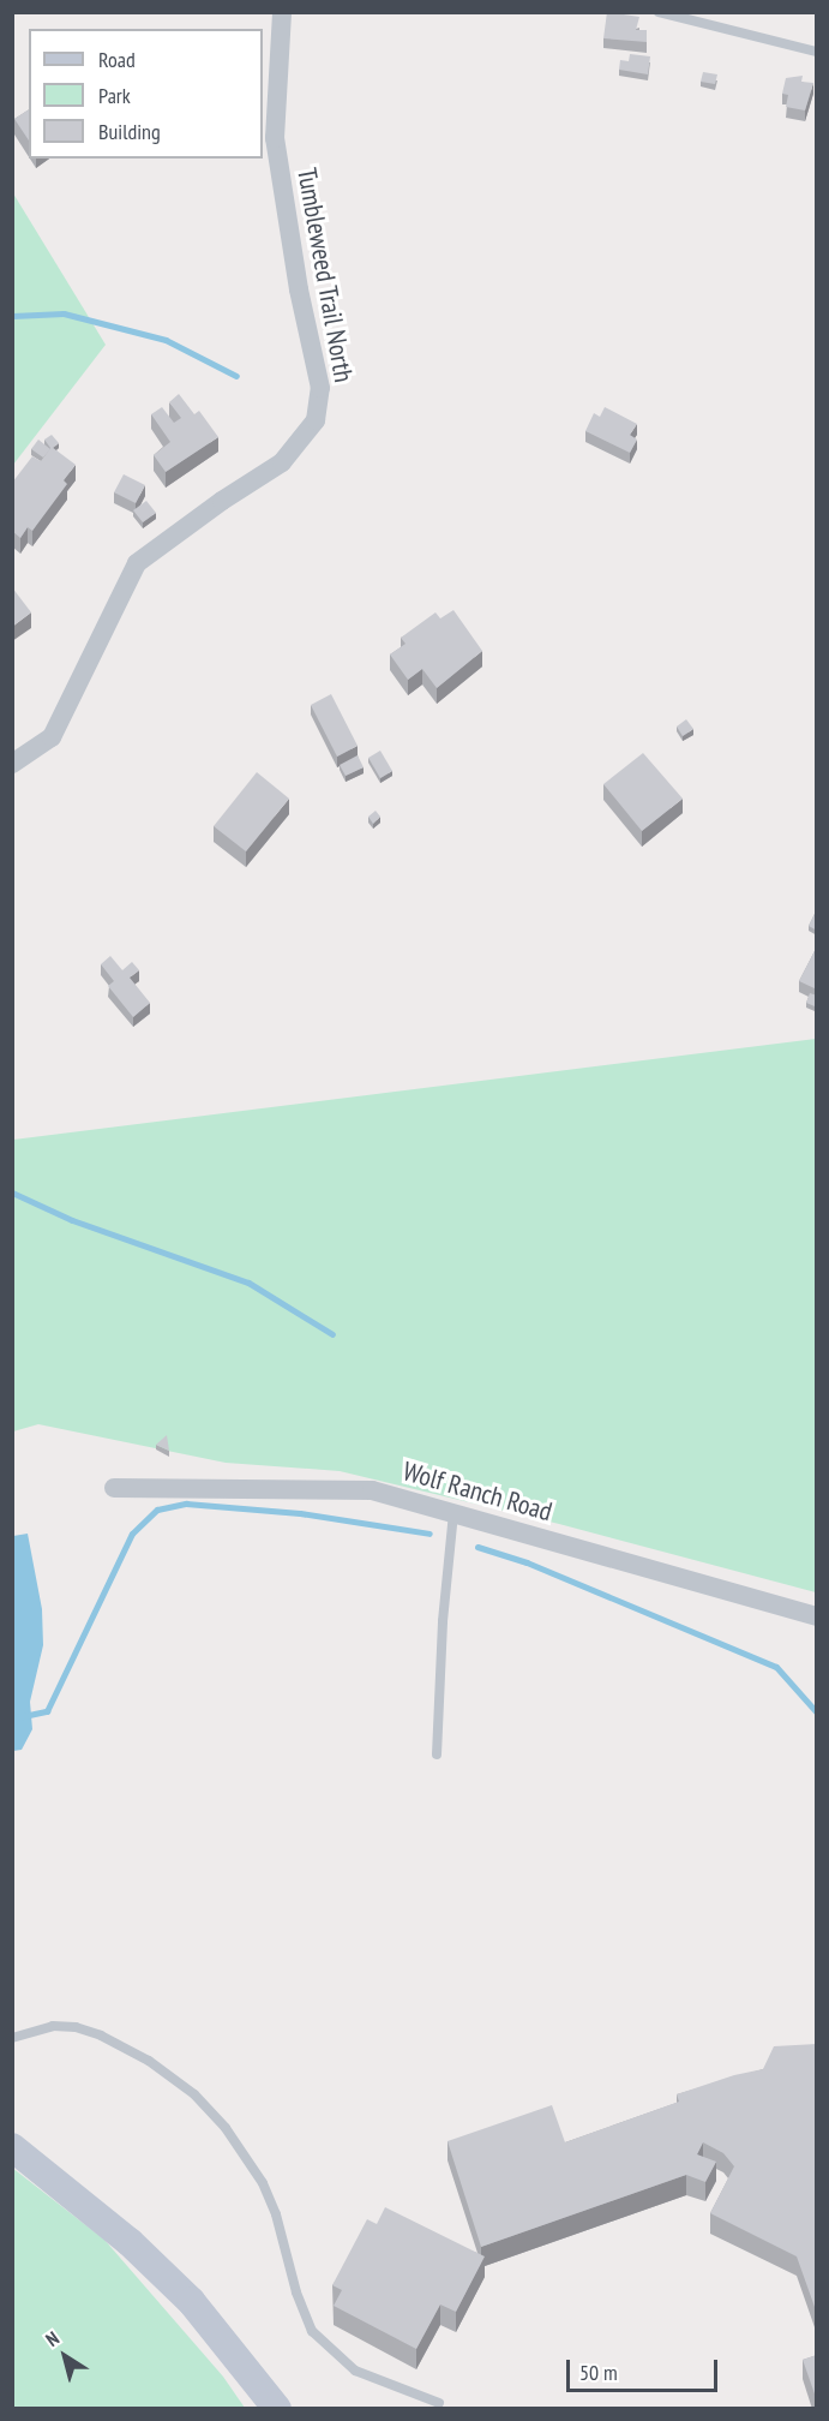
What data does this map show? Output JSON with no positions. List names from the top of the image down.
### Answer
{
  "streets": {
    "street": ["Tumbleweed Trail North", "Wolf Ranch Road"]
  },
  "legend": ["Road", "Park", "Building"],
  "scale_bar": "50 m",
  "north": "top left"
}
